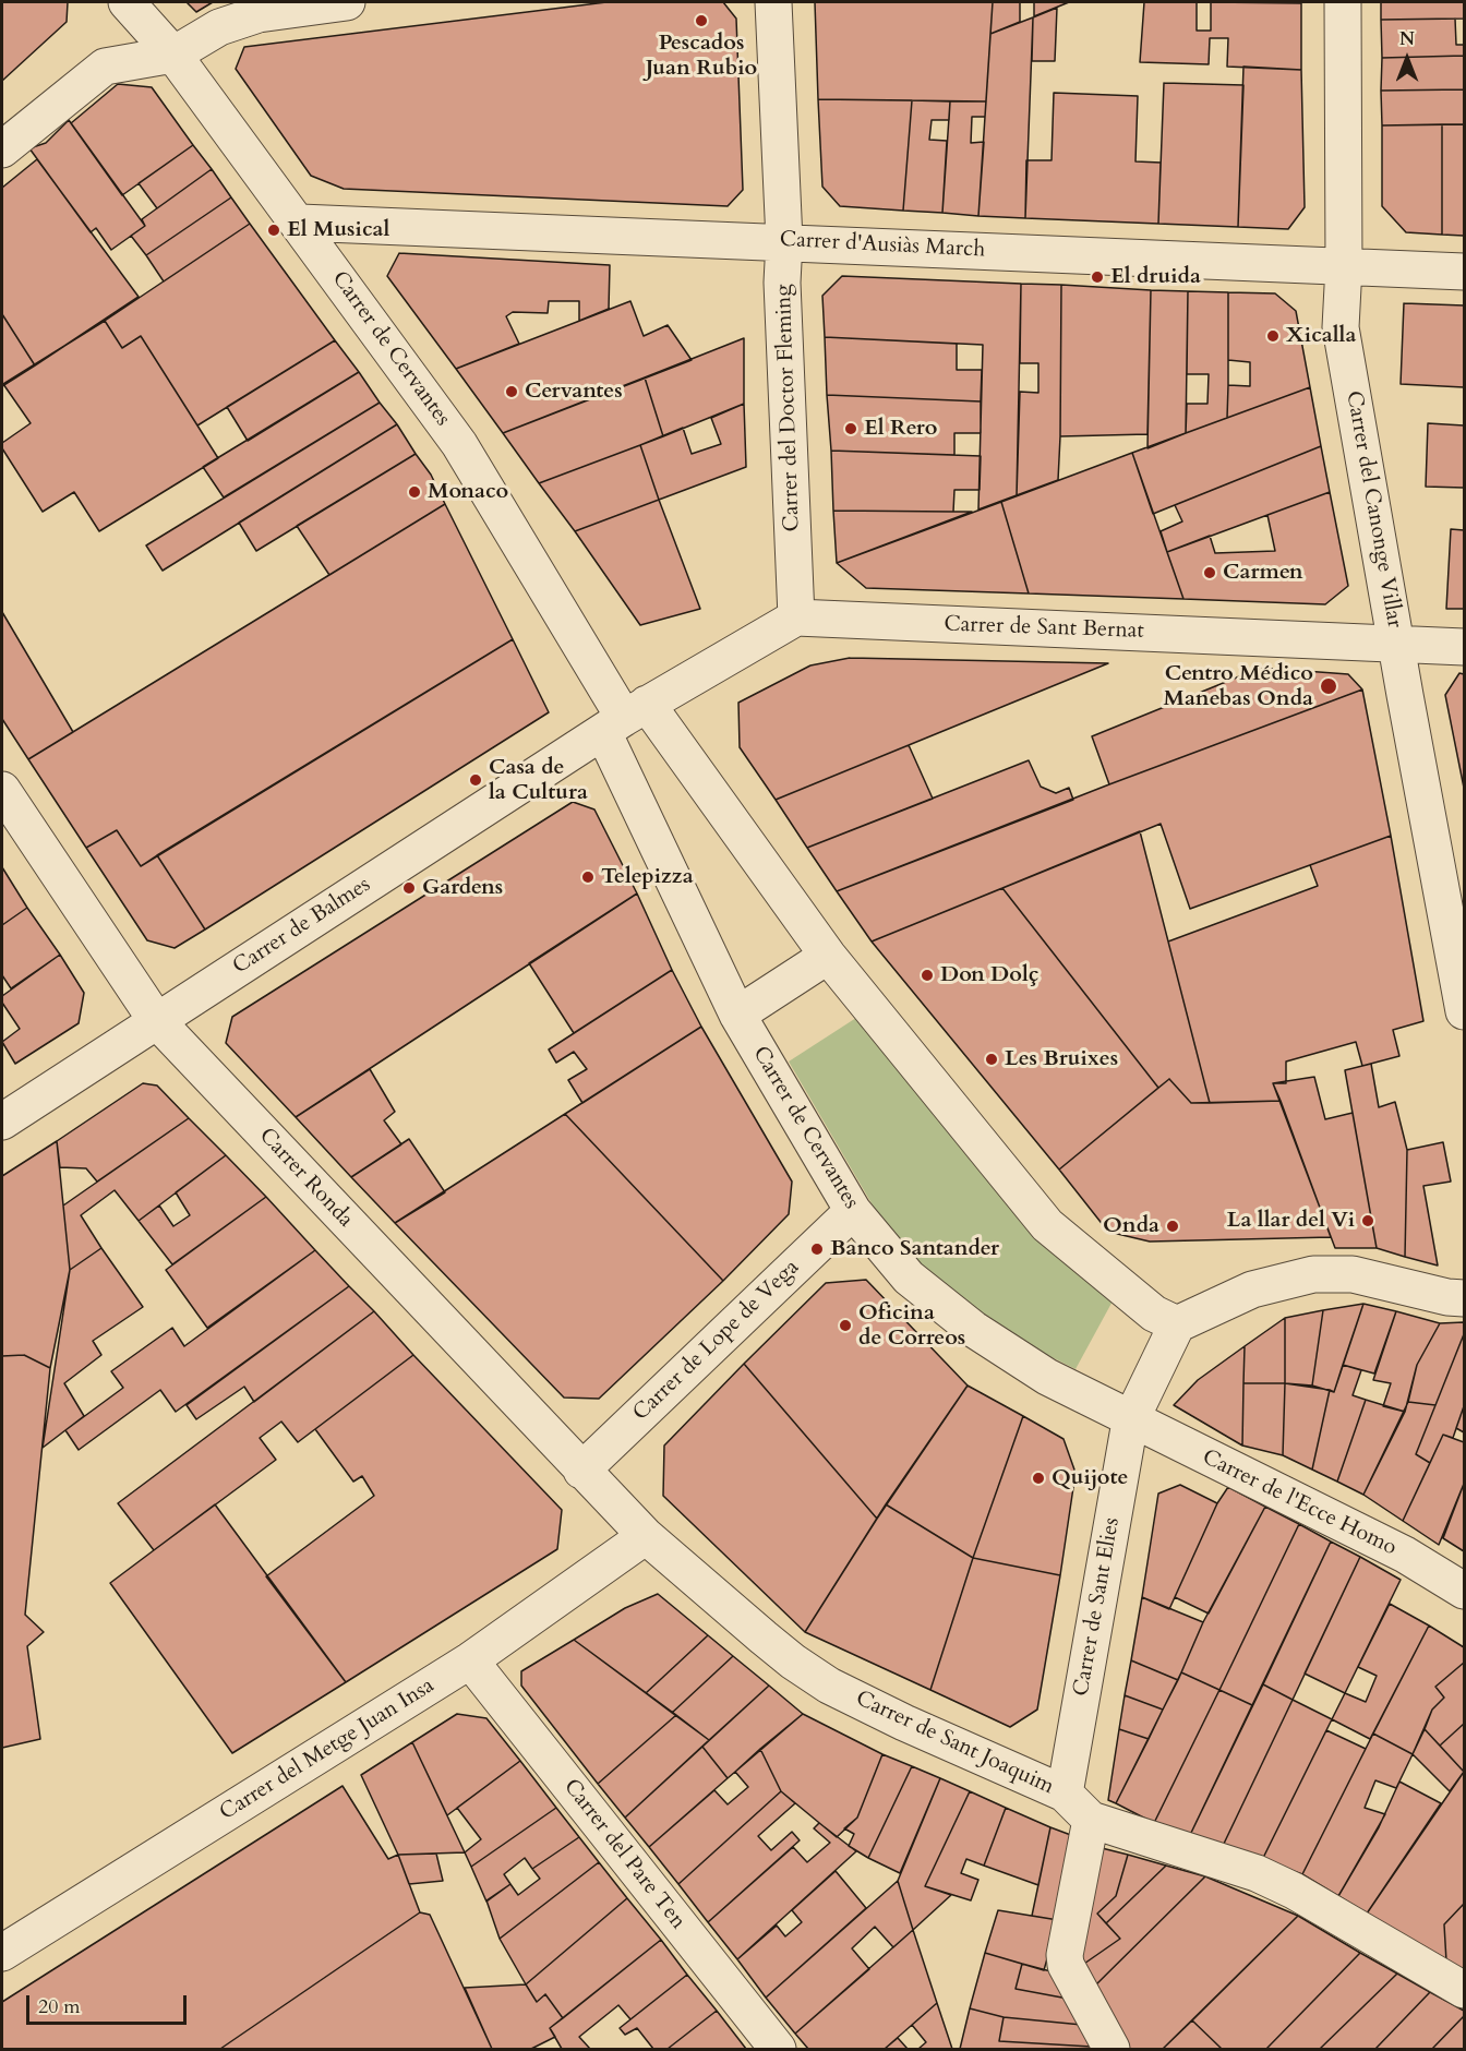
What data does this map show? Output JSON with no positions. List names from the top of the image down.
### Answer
{
  "streets": {
    "street": [
      "Carrer d'Ausiàs March",
      "Carrer de Cervantes",
      "Carrer del Doctor Fleming",
      "Carrer del Canonge Villar",
      "Carrer de Sant Bernat",
      "Carrer de Balmes",
      "Carrer Ronda",
      "Carrer de Lope de Vega",
      "Carrer de l'Ecce Homo",
      "Carrer de Sant Elies",
      "Carrer de Sant Joaquim",
      "Carrer del Metge Juan Insa",
      "Carrer del Pare Ten"
    ]
  },
  "crossings": [
    ["Carrer d'Ausiàs March", "Carrer de Cervantes"],
    ["Carrer d'Ausiàs March", "Carrer del Doctor Fleming"],
    ["Carrer d'Ausiàs March", "Carrer del Canonge Villar"],
    ["Carrer de Cervantes", "Carrer de Balmes"],
    ["Carrer de Cervantes", "Carrer de Lope de Vega"],
    ["Carrer de Cervantes", "Carrer de l'Ecce Homo"],
    ["Carrer de Cervantes", "Carrer de Sant Elies"],
    ["Carrer del Doctor Fleming", "Carrer de Sant Bernat"],
    ["Carrer del Canonge Villar", "Carrer de Sant Bernat"],
    ["Carrer de Balmes", "Carrer Ronda"],
    ["Carrer Ronda", "Carrer de Lope de Vega"],
    ["Carrer Ronda", "Carrer de Sant Joaquim"],
    ["Carrer Ronda", "Carrer del Metge Juan Insa"],
    ["Carrer de l'Ecce Homo", "Carrer de Sant Elies"],
    ["Carrer de Sant Elies", "Carrer de Sant Joaquim"],
    ["Carrer de Sant Joaquim", "Carrer del Metge Juan Insa"],
    ["Carrer del Metge Juan Insa", "Carrer del Pare Ten"]
  ],
  "places": [
    "Pescados Juan Rubio",
    "El Musical",
    "El druida",
    "Xicalla",
    "Cervantes",
    "El Rero",
    "Monaco",
    "Carmen",
    "Centro Médico Manebas Onda",
    "Casa de la Cultura",
    "Telepizza",
    "Gardens",
    "Don Dolç",
    "Les Bruixes",
    "La llar del Vi",
    "Onda",
    "Banco Santander",
    "Oficina de Correos",
    "Quijote"
  ],
  "scale_bar": "20 m",
  "north": "top"
}
